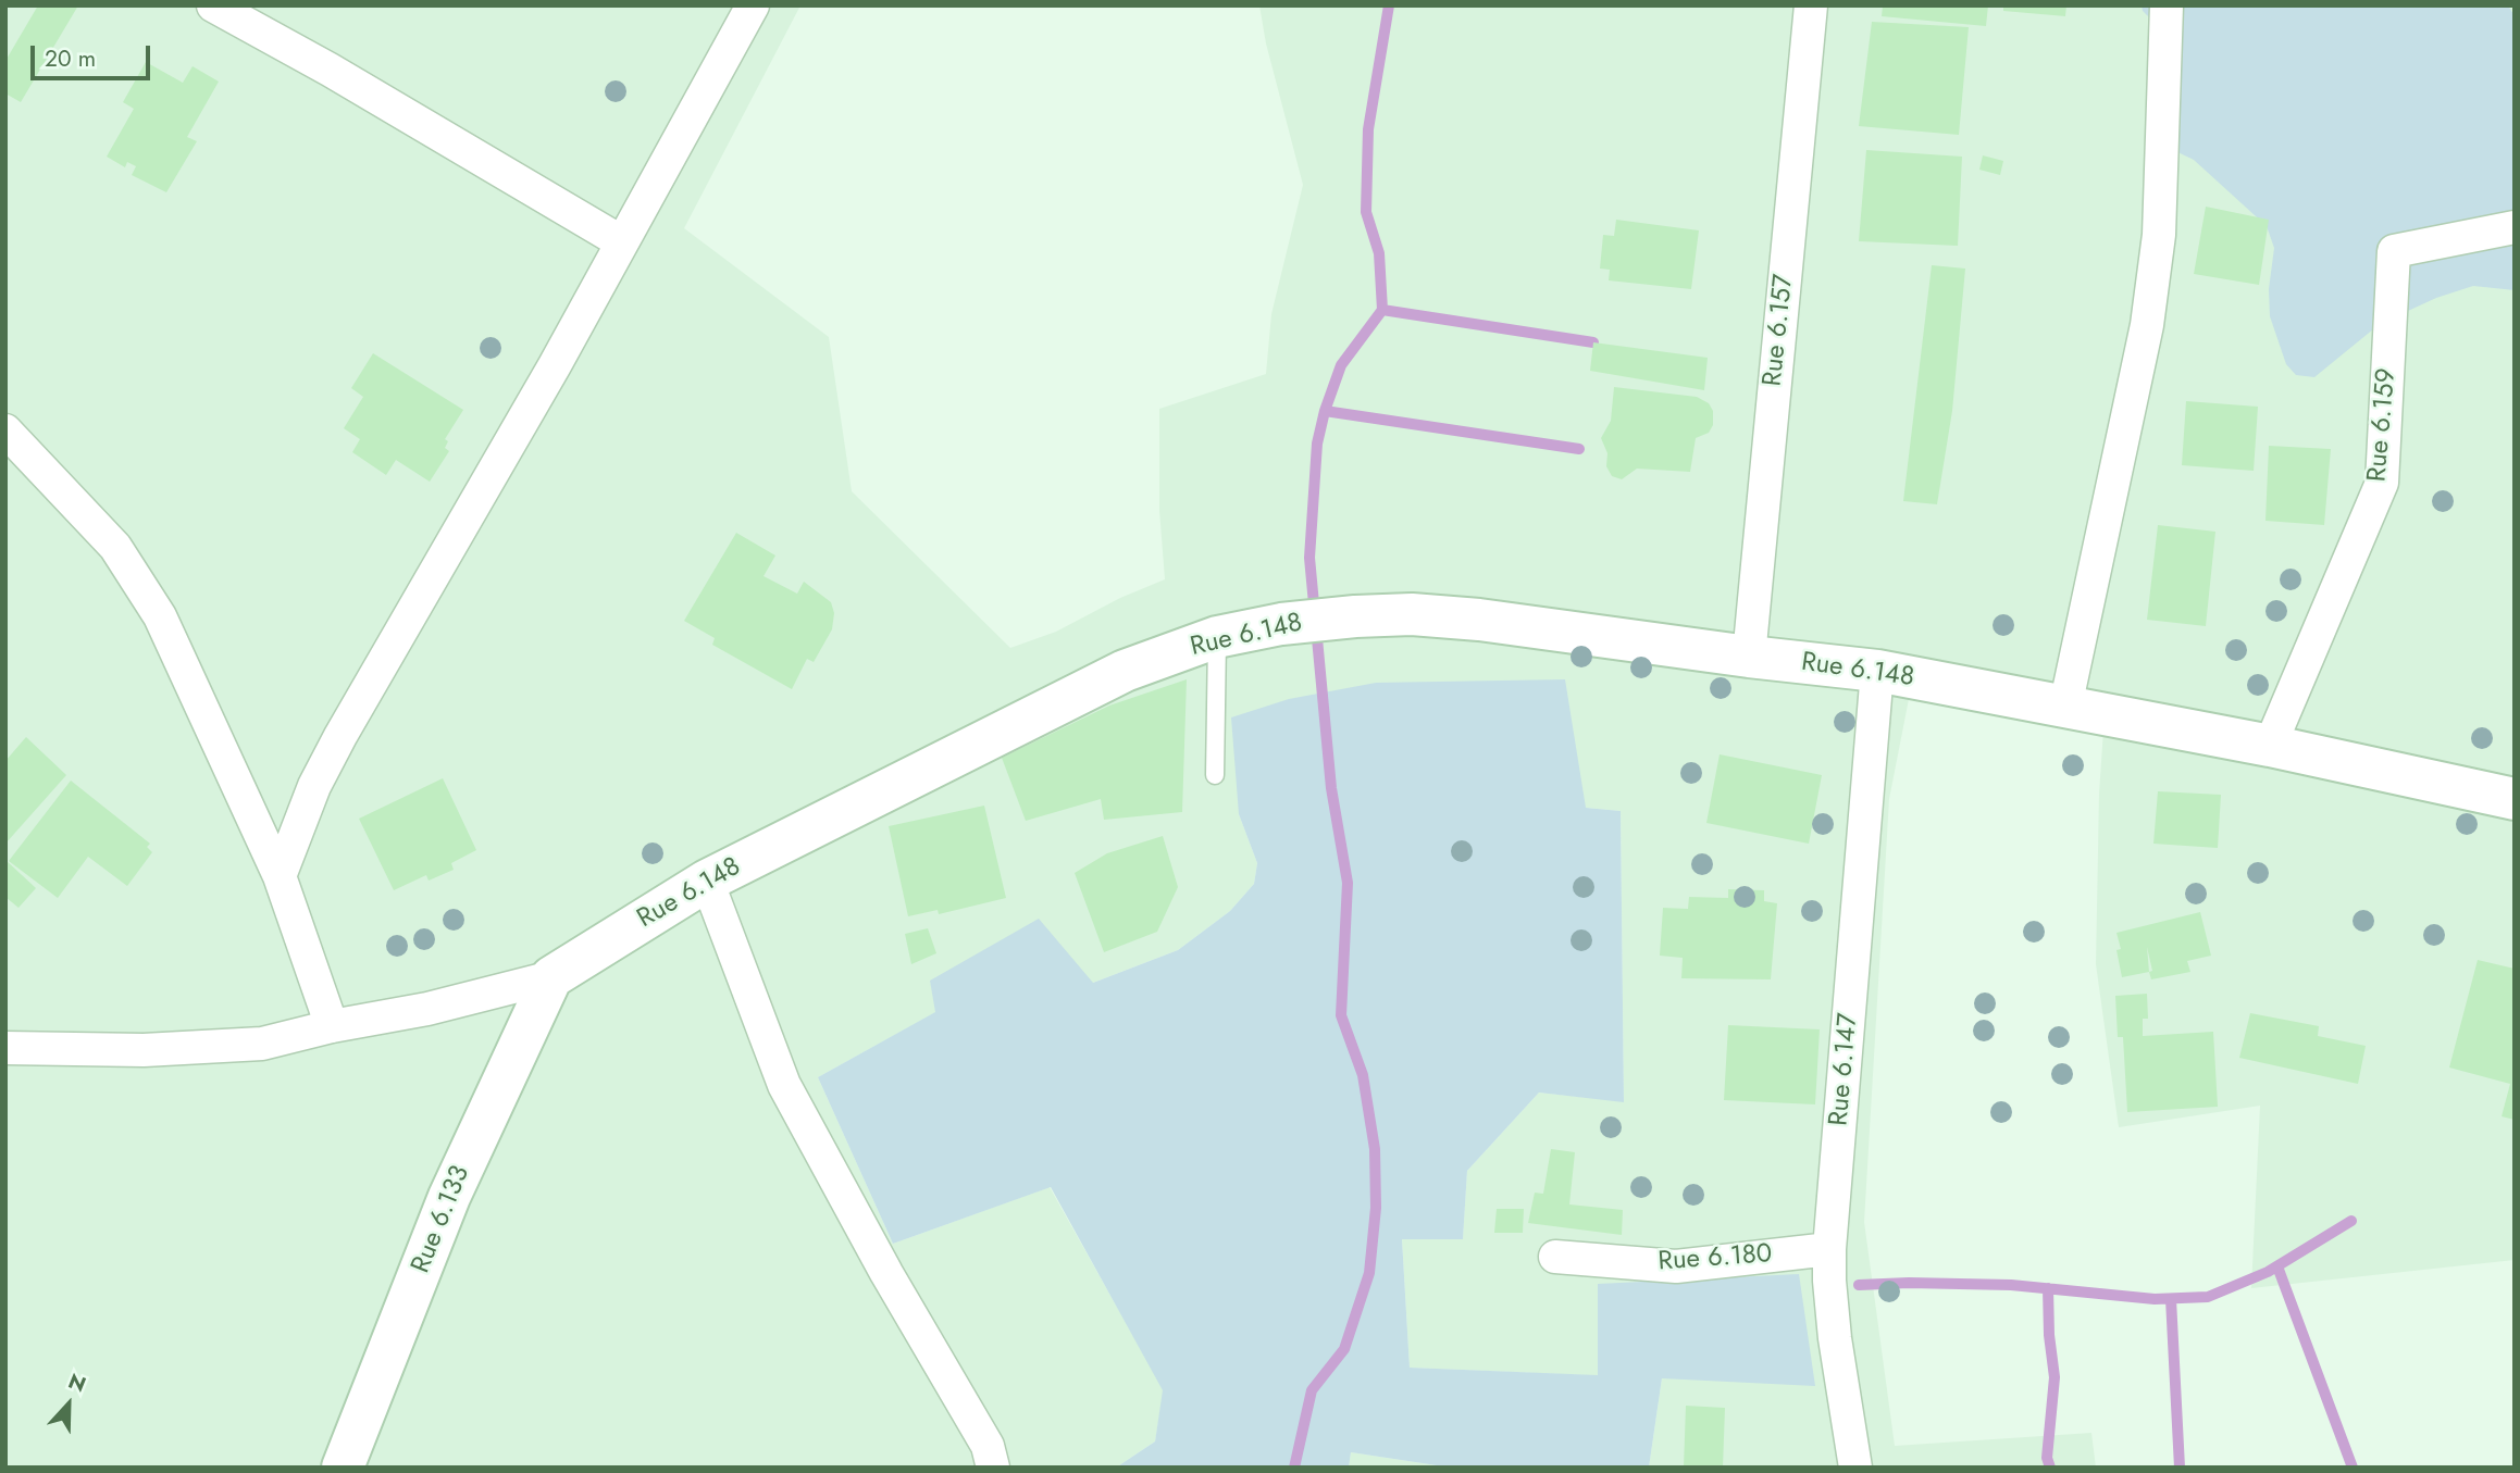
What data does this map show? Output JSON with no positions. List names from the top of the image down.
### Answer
{
  "streets": {
    "street": [
      "Rue 6.157",
      "Rue 6.159",
      "Rue 6.148",
      "Rue 6.147",
      "Rue 6.133",
      "Rue 6.180"
    ]
  },
  "crossings": [
    ["Rue 6.157", "Rue 6.148"],
    ["Rue 6.159", "Rue 6.148"],
    ["Rue 6.148", "Rue 6.147"],
    ["Rue 6.148", "Rue 6.133"],
    ["Rue 6.147", "Rue 6.180"]
  ],
  "scale_bar": "20 m",
  "north": "top"
}
